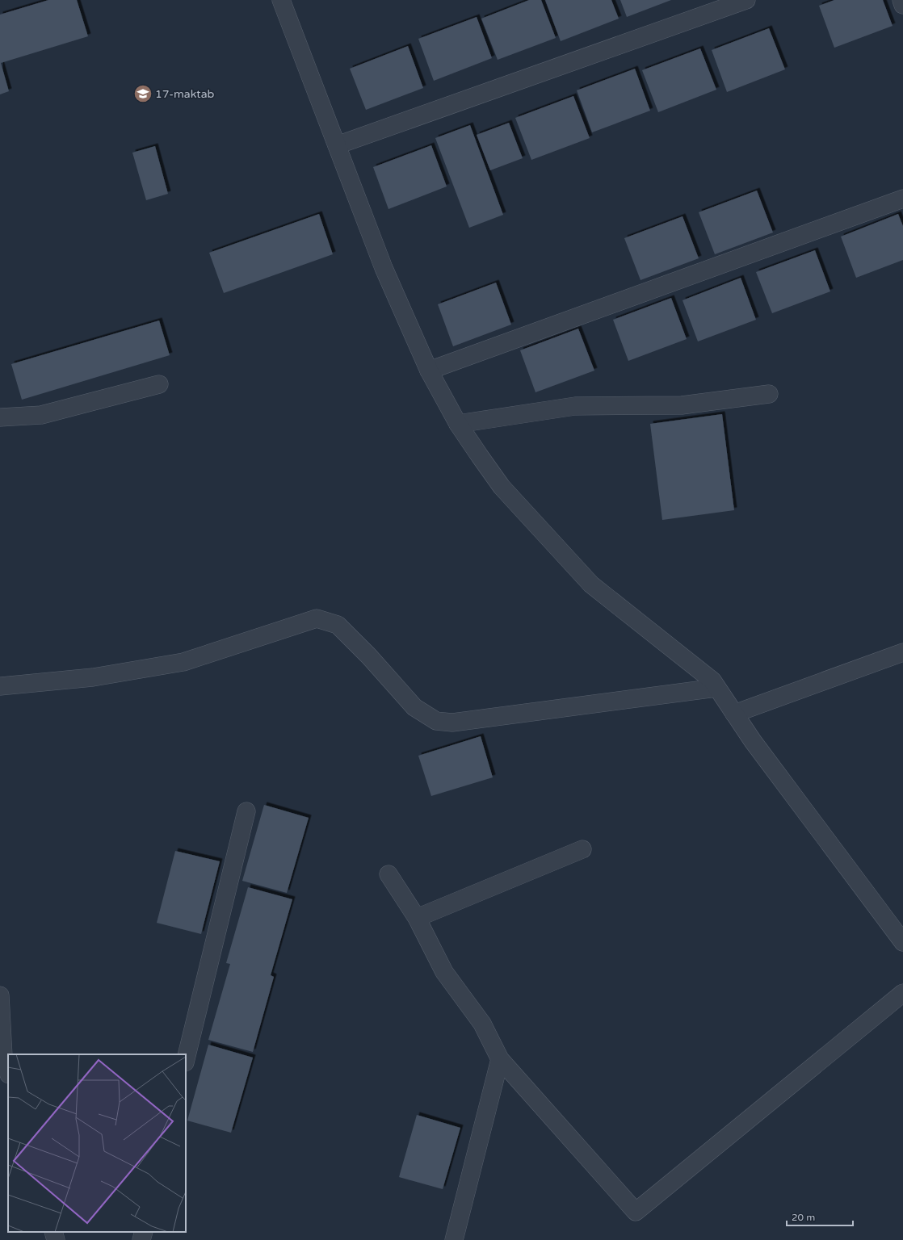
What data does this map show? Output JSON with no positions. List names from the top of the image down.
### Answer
{
  "places": {
    "school or university": ["17-maktab"]
  },
  "scale_bar": "20 m"
}
